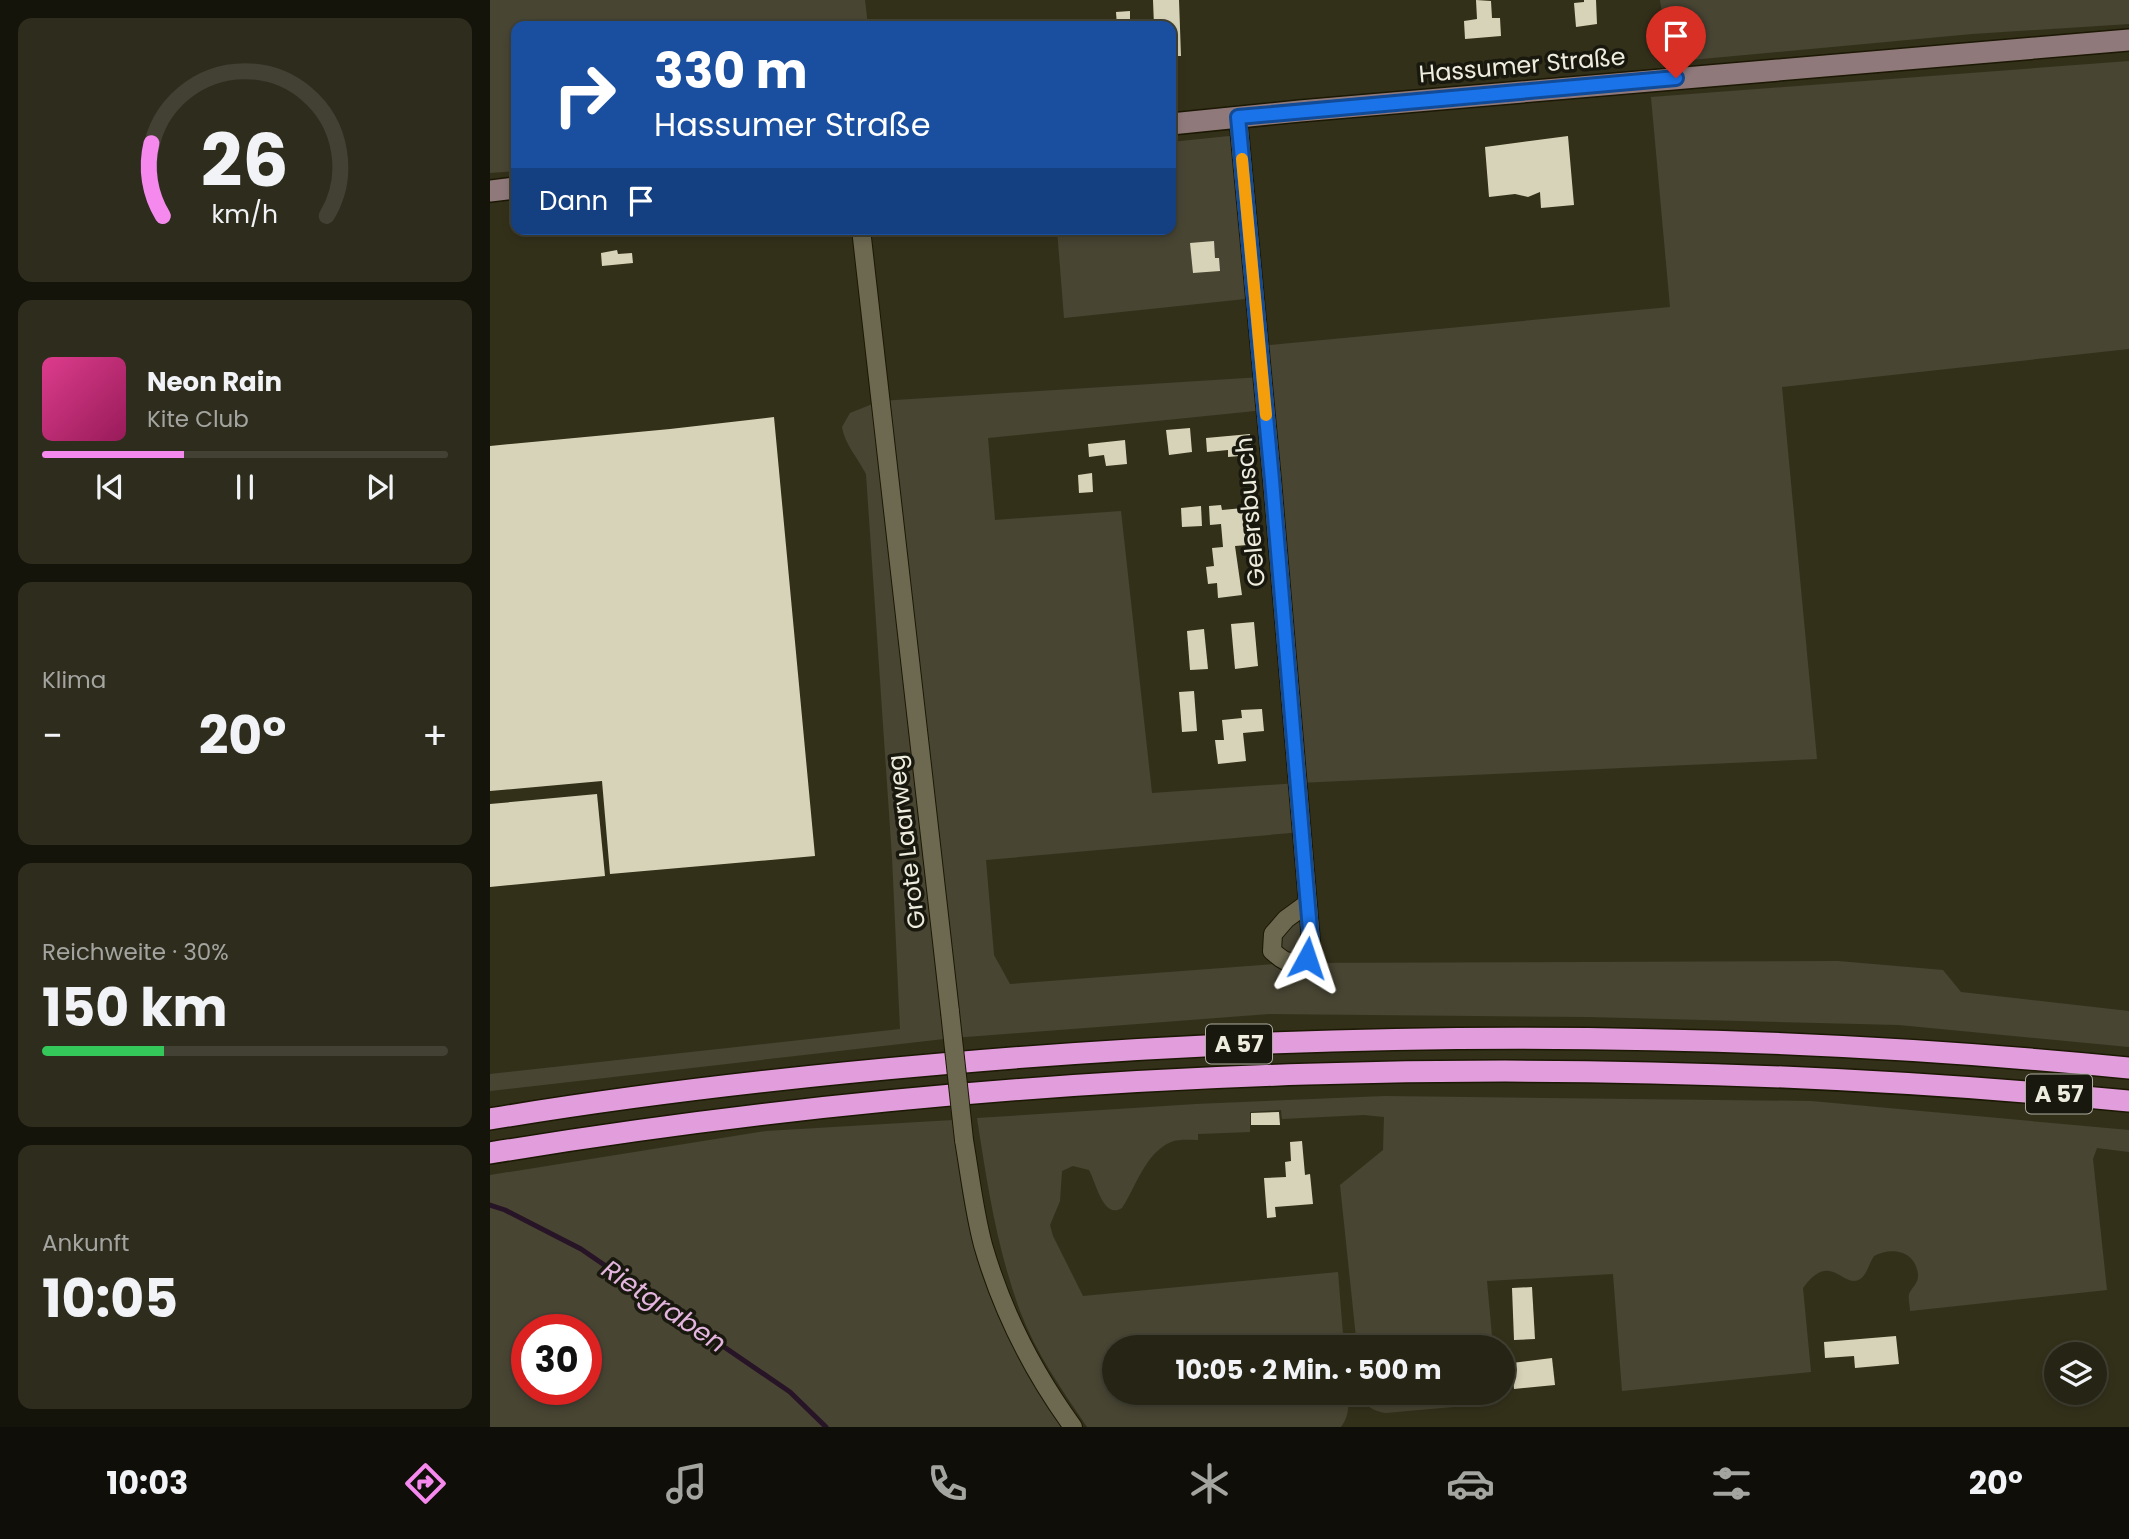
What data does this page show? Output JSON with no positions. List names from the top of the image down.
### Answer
{
  "streets": {
    "highway": ["A 57"],
    "street": ["Hassumer Straße", "Gelersbusch", "Grote Laarweg"]
  },
  "crossings": [
    ["Hassumer Straße", "Gelersbusch"]
  ],
  "water": ["Rietgraben"],
  "page": {
    "turn": ["330 m", "Hassumer Straße"],
    "then": "Dann",
    "song": ["Neon Rain", "Kite Club"],
    "tile": [
      "Klima",
      ["Reichweite · 30%", "150 km"],
      ["Ankunft", "10:05"]
    ],
    "heat": ["−", "20°", "+"],
    "limit": "30",
    "trip": "10:05 · 2 Min. · 500 m",
    "tabs": ["10:03", "20°"],
    "gauge": ["26", "km/h"]
  }
}
